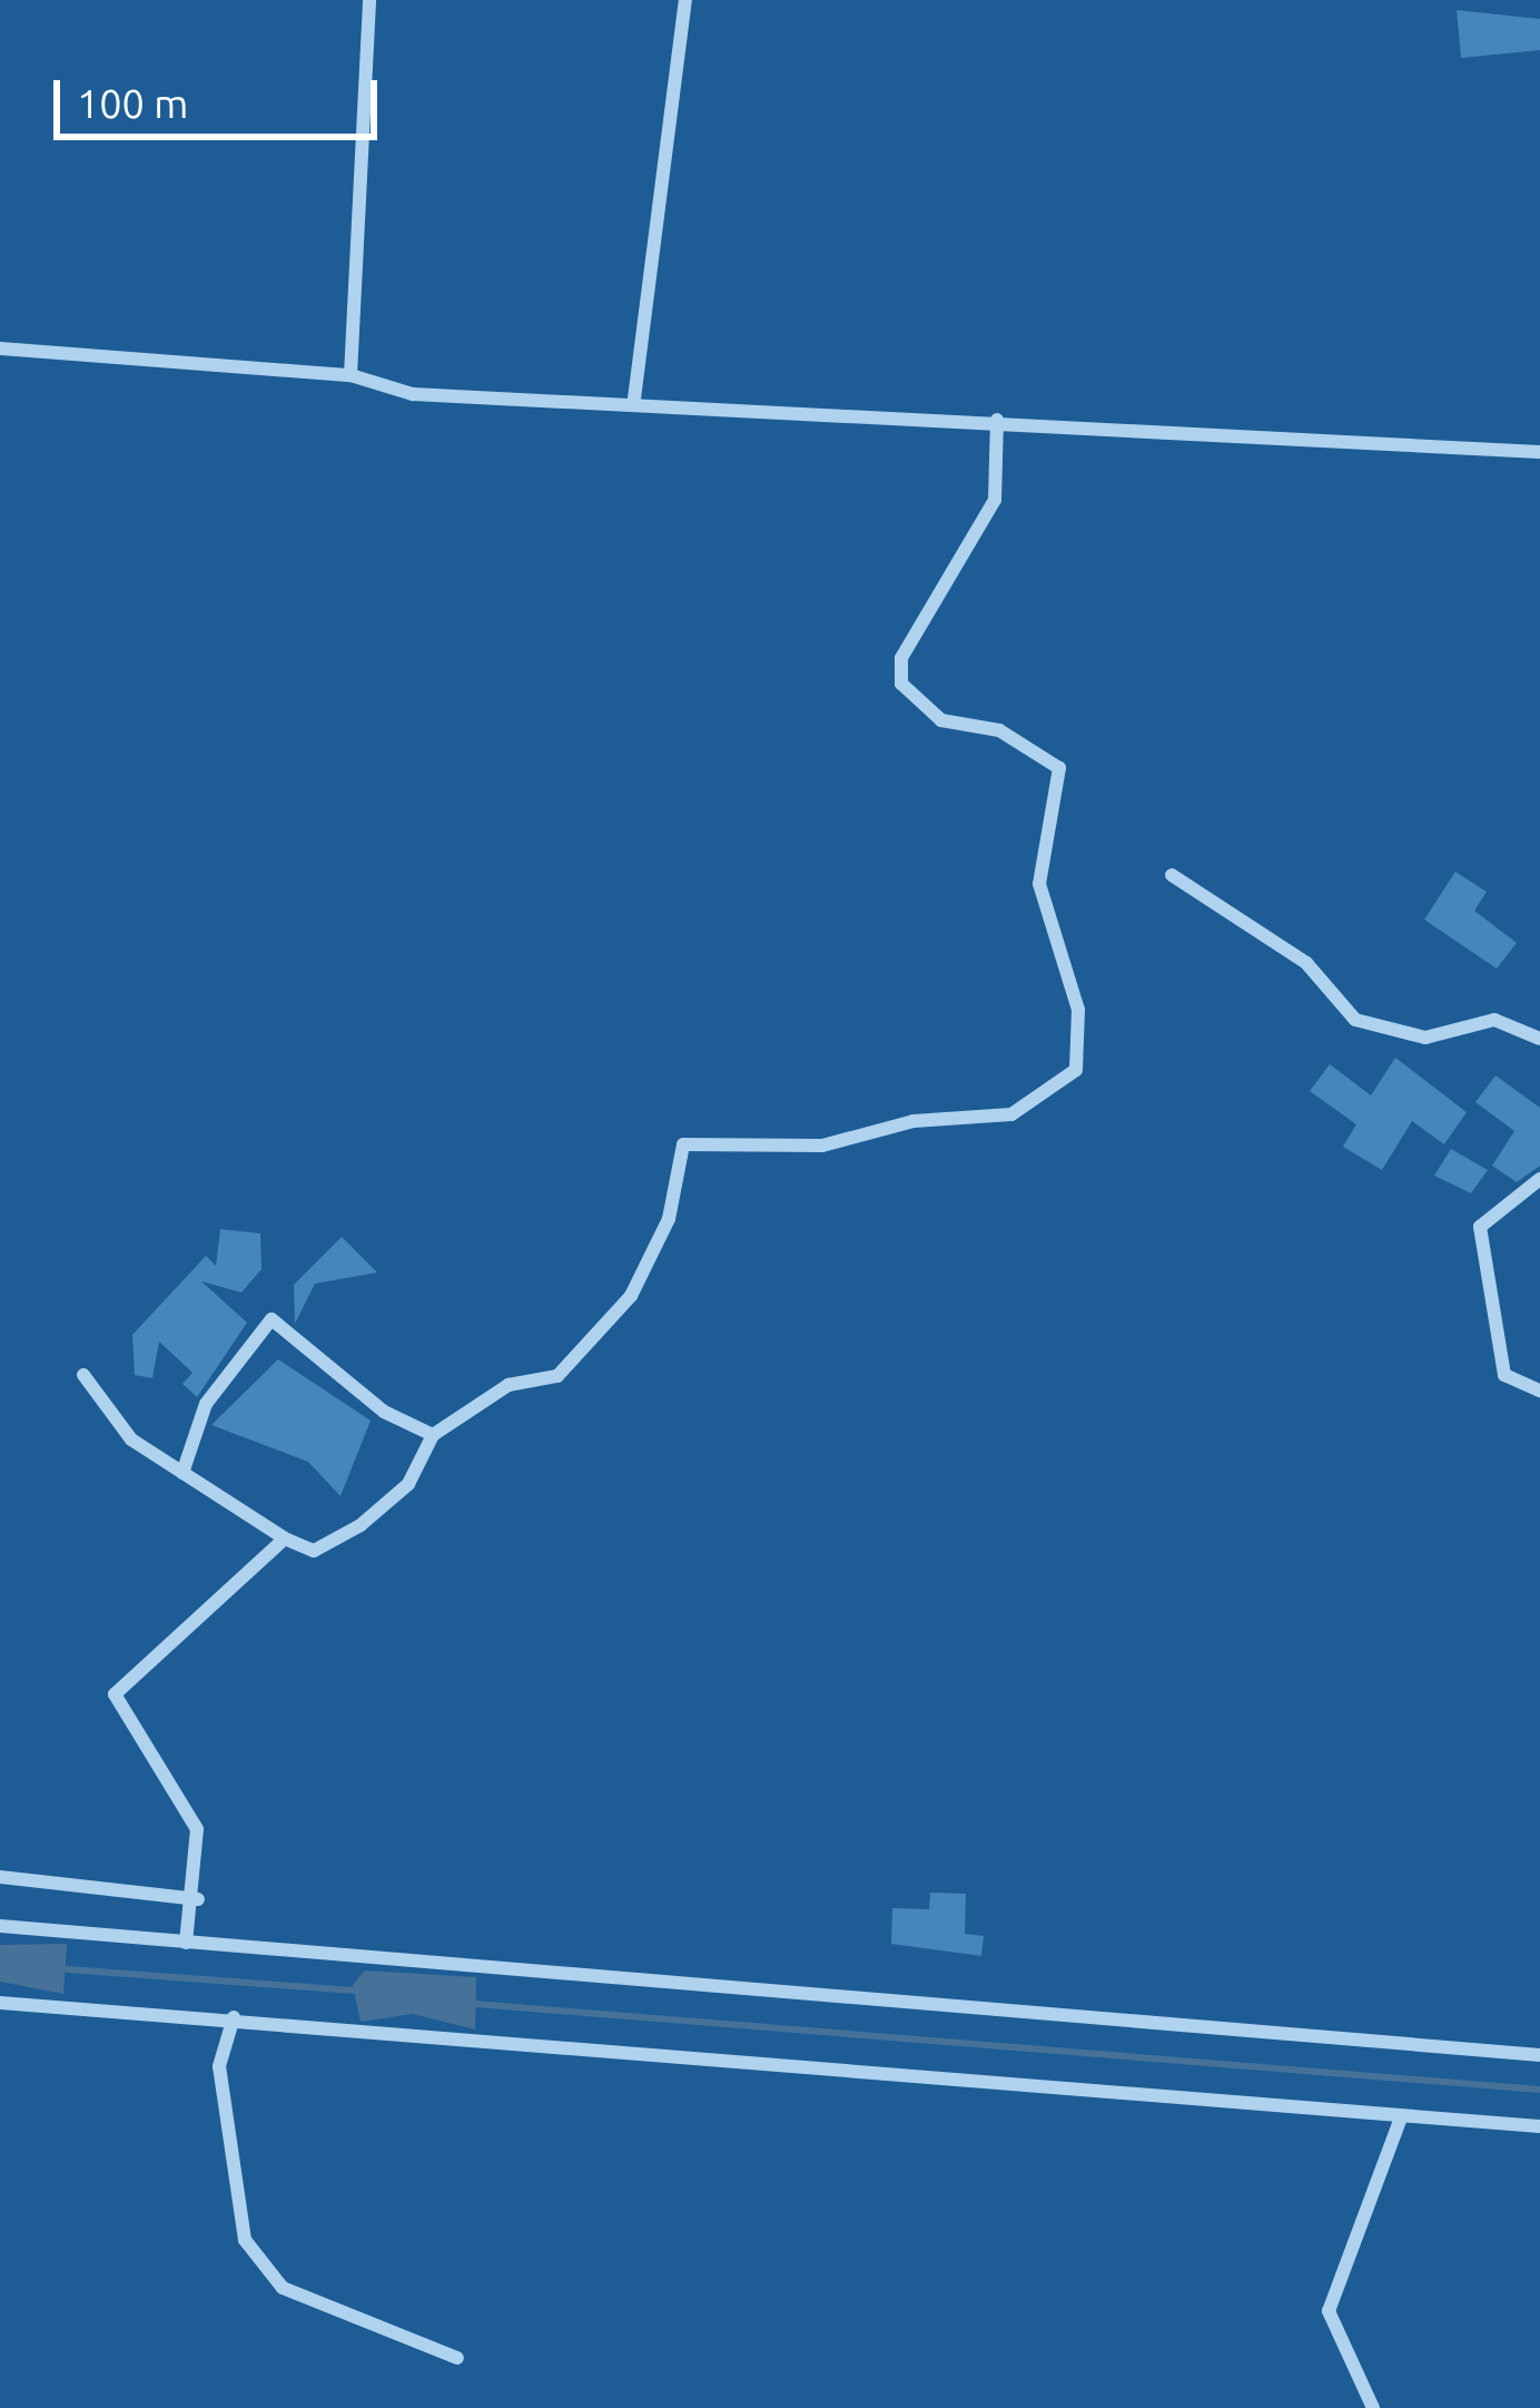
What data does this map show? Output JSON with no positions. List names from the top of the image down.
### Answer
{
  "scale_bar": "100 m"
}
